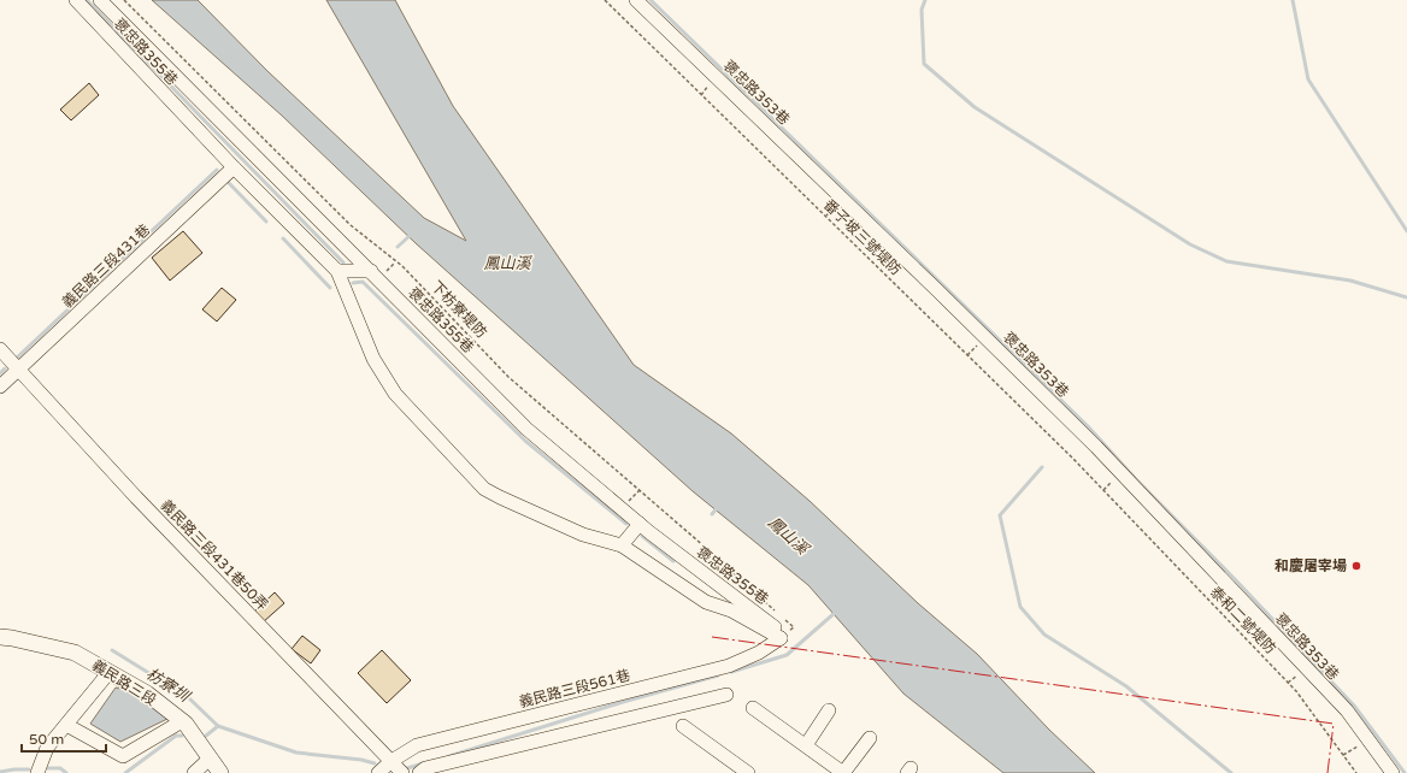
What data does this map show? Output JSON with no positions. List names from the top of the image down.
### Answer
{
  "streets": {
    "main road": ["義民路三段"],
    "street": [
      "褒忠路355巷",
      "褒忠路353巷",
      "義民路三段431巷",
      "義民路三段431巷50弄",
      "義民路三段561巷"
    ],
    "path": ["番子坡三號堤防", "下枋寮堤防", "泰和二號堤防"]
  },
  "crossings": [
    ["褒忠路355巷", "義民路三段431巷"],
    ["褒忠路355巷", "義民路三段561巷"],
    ["番子坡三號堤防", "泰和二號堤防"],
    ["義民路三段431巷", "義民路三段431巷50弄"],
    ["義民路三段431巷50弄", "義民路三段561巷"]
  ],
  "water": ["鳳山溪", "枋寮圳"],
  "places": ["和慶屠宰場"],
  "scale_bar": "50 m"
}
